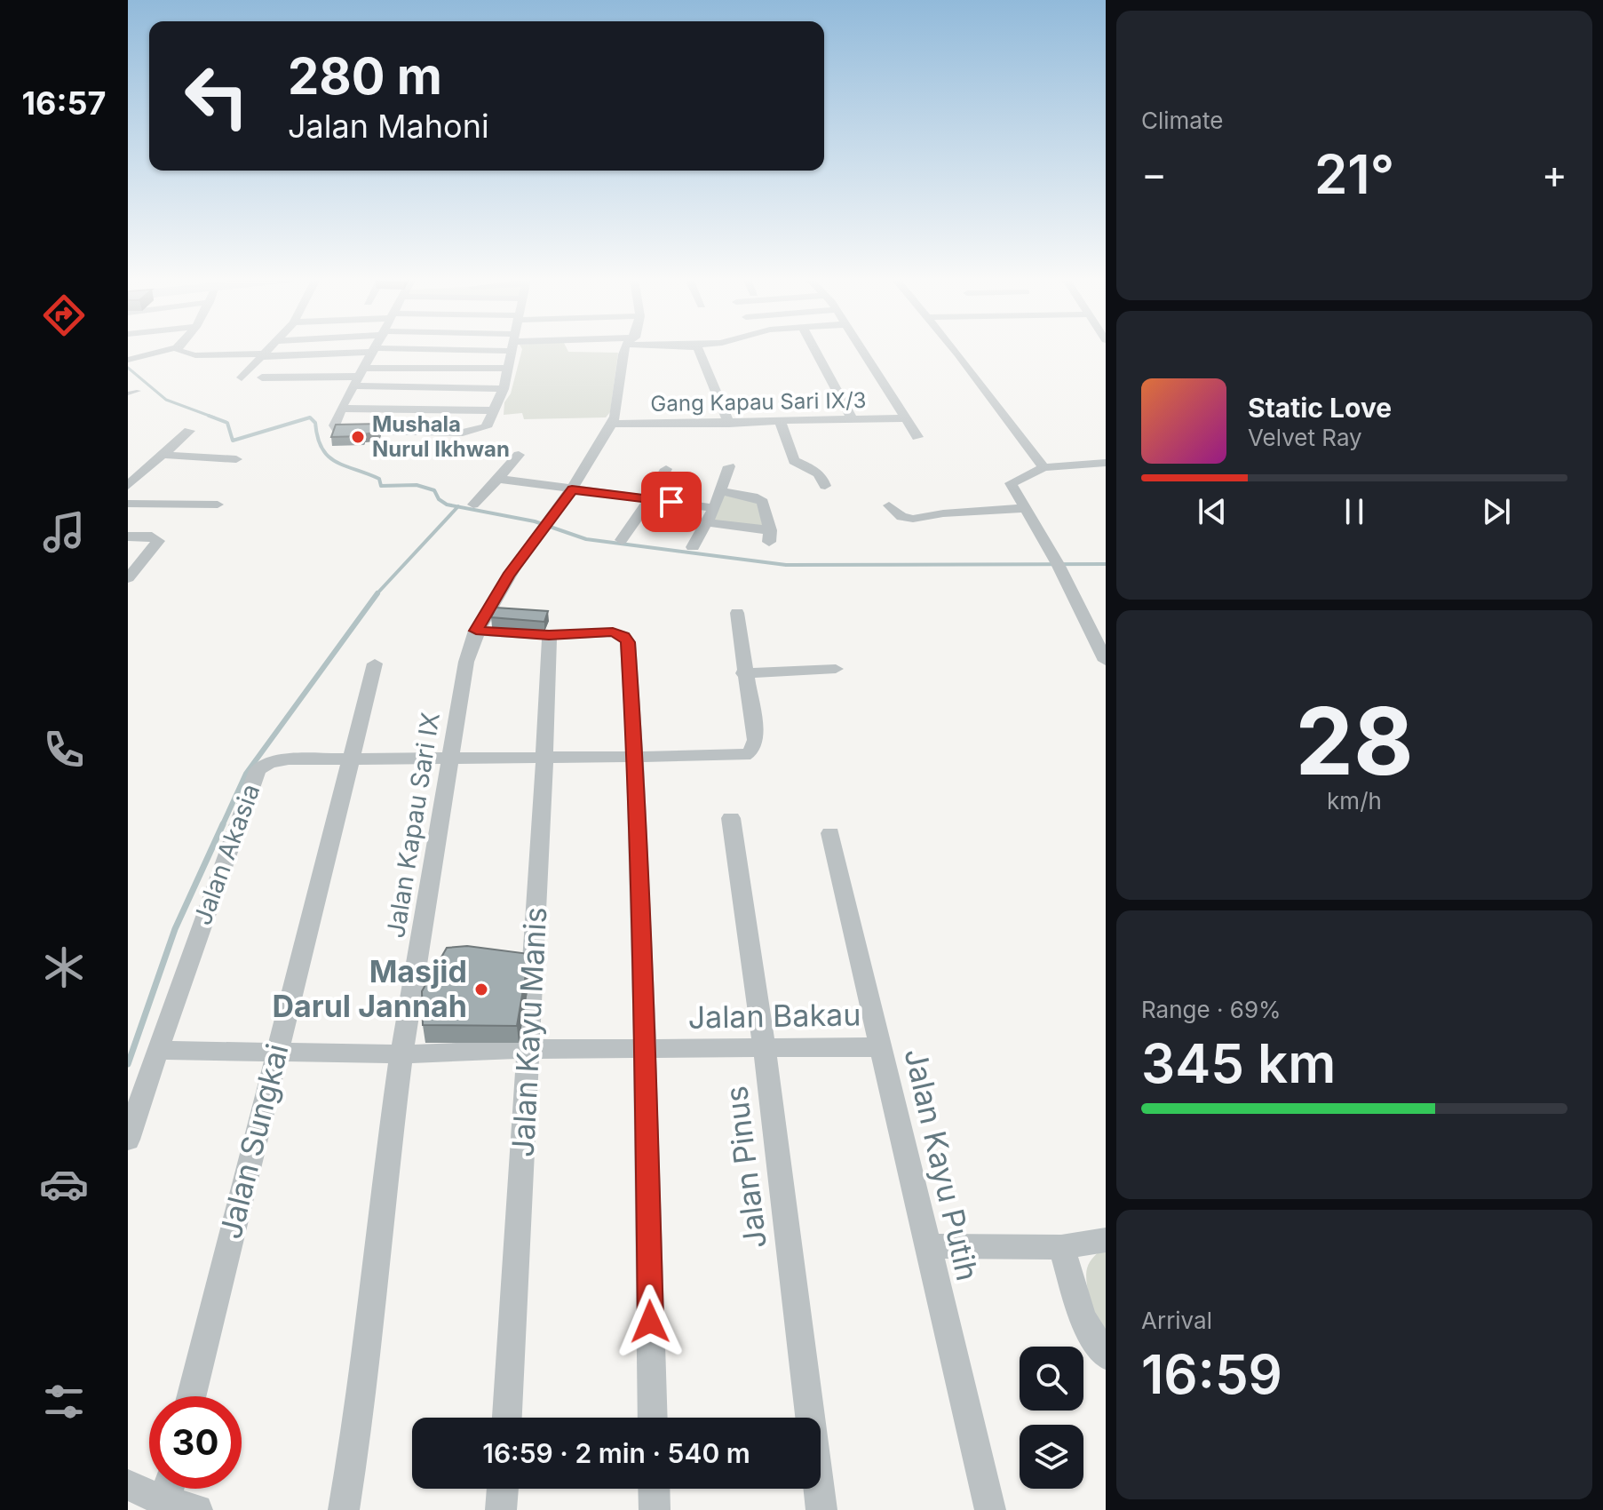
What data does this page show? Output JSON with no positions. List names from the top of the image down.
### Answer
{
  "streets": {
    "street": [
      "Gang Kapau Sari IX/3",
      "Jalan Kapau Sari IX",
      "Jalan Akasia",
      "Jalan Bakau",
      "Jalan Kayu Manis",
      "Jalan Sungkai",
      "Jalan Kayu Putih",
      "Jalan Pinus"
    ]
  },
  "crossings": [
    ["Gang Kapau Sari IX/3", "Jalan Kapau Sari IX"],
    ["Jalan Kapau Sari IX", "Jalan Akasia"],
    ["Jalan Kapau Sari IX", "Jalan Bakau"],
    ["Jalan Akasia", "Jalan Bakau"],
    ["Jalan Akasia", "Jalan Kayu Manis"],
    ["Jalan Akasia", "Jalan Sungkai"],
    ["Jalan Bakau", "Jalan Kayu Manis"],
    ["Jalan Bakau", "Jalan Sungkai"],
    ["Jalan Bakau", "Jalan Kayu Putih"],
    ["Jalan Bakau", "Jalan Pinus"]
  ],
  "places": ["Mushala Nurul Ikhwan", "Masjid Darul Jannah"],
  "page": {
    "tabs": "16:57",
    "tile": [
      "Climate",
      ["28", "km/h"],
      ["Range · 69%", "345 km"],
      ["Arrival", "16:59"]
    ],
    "turn": ["280 m", "Jalan Mahoni"],
    "heat": ["−", "21°", "+"],
    "song": ["Static Love", "Velvet Ray"],
    "limit": "30",
    "trip": "16:59 · 2 min · 540 m"
  }
}
